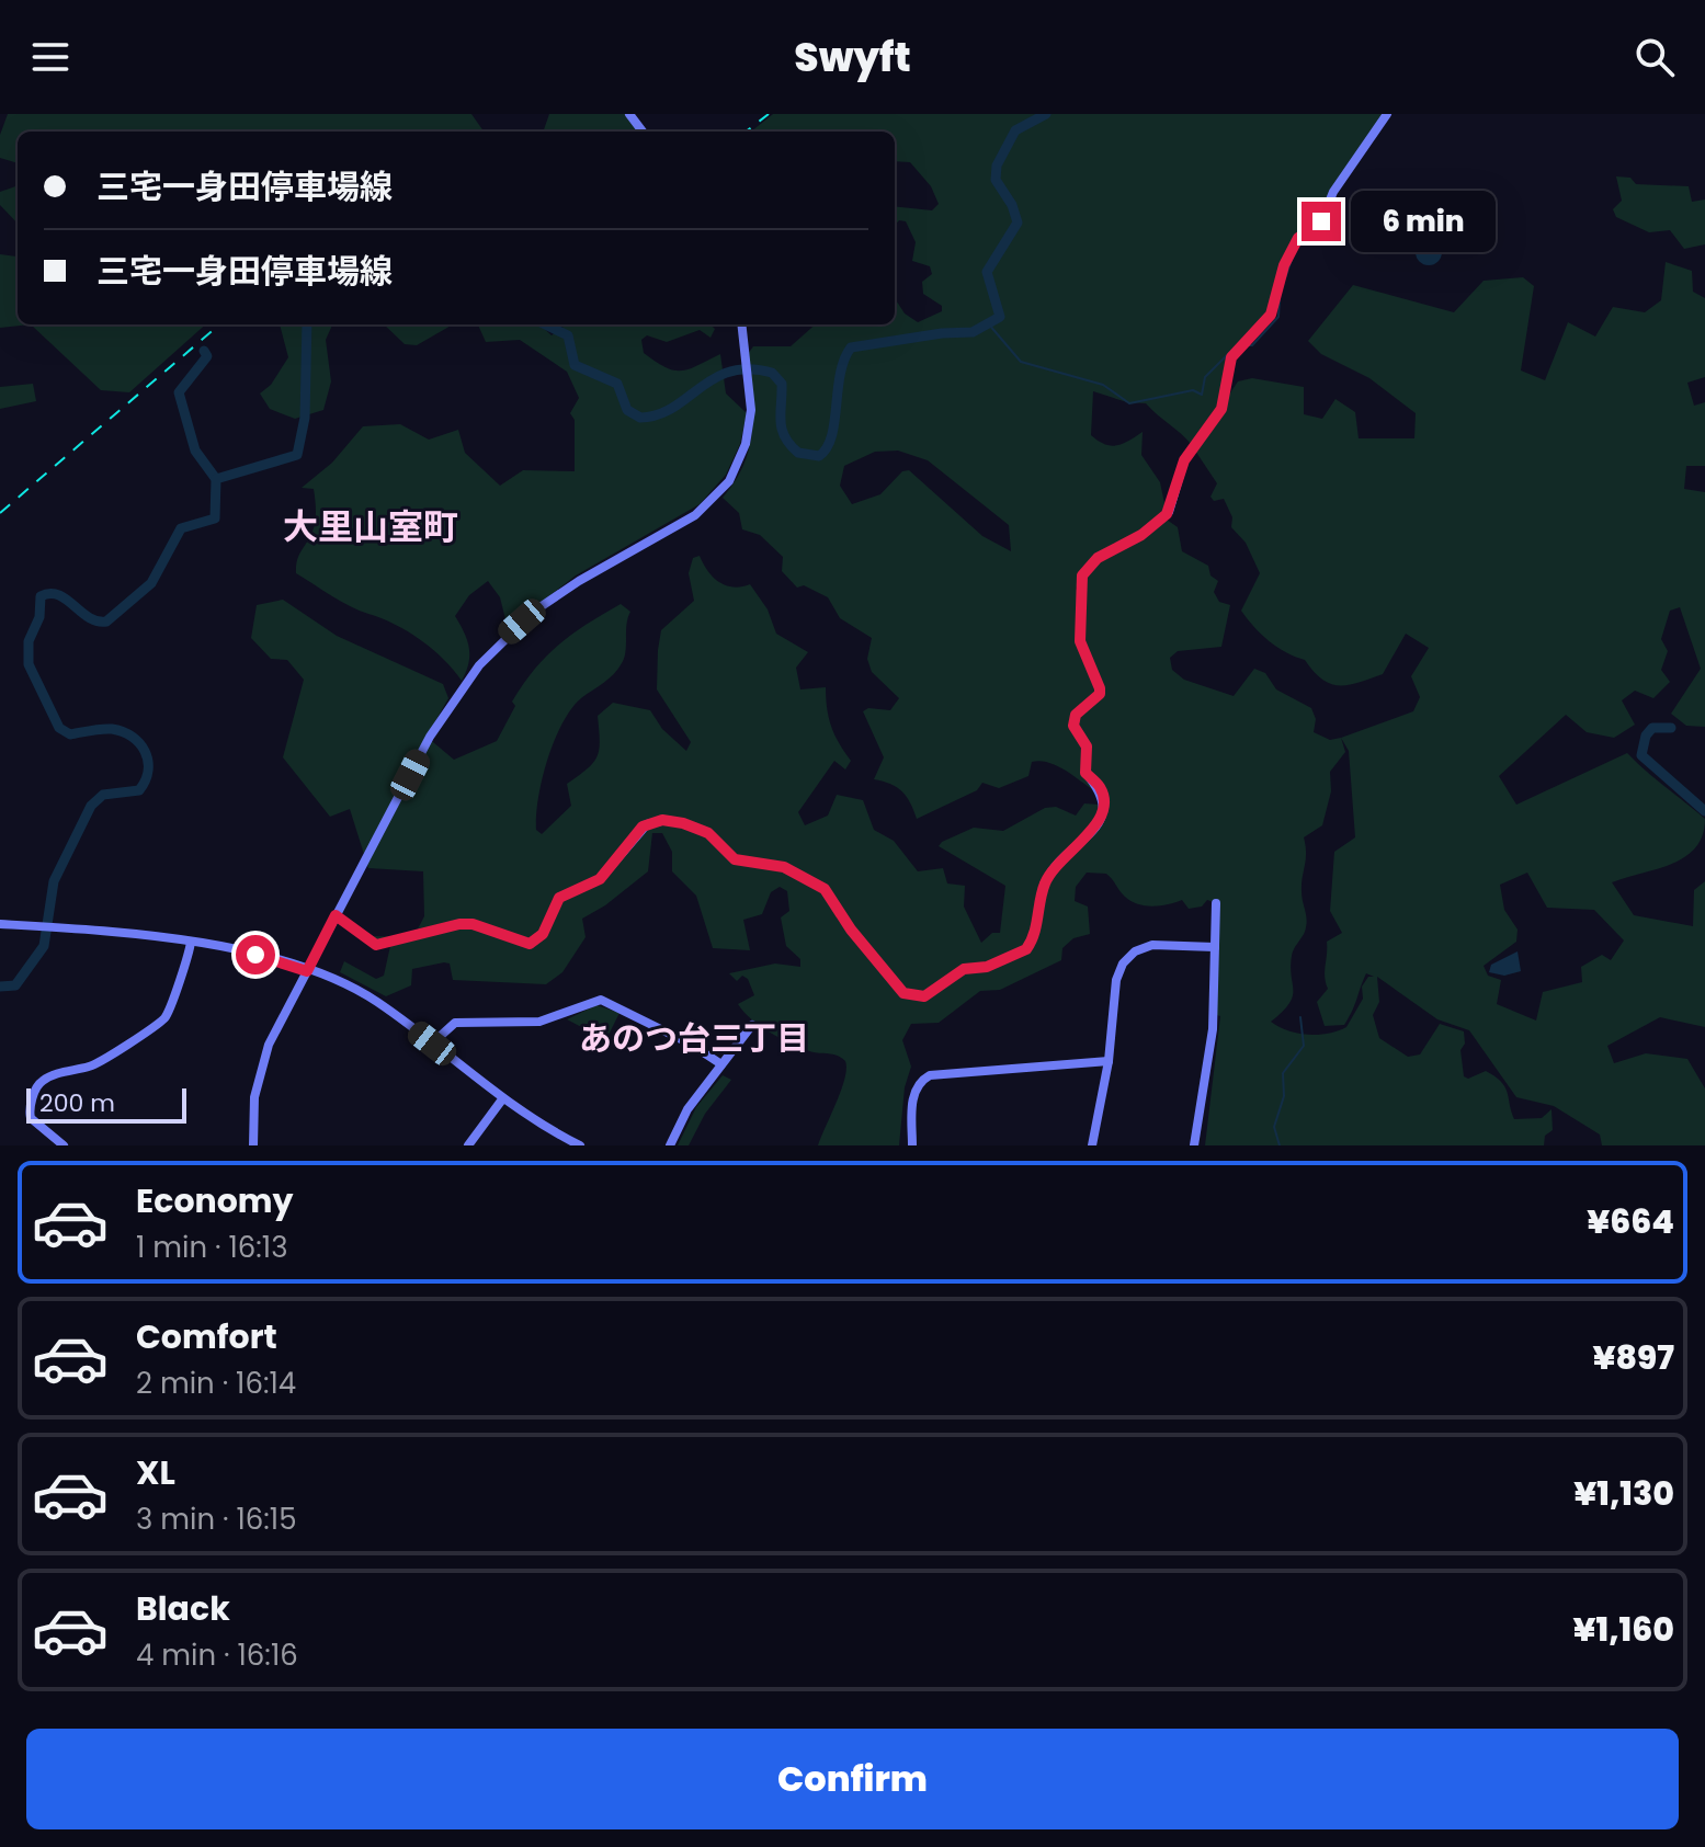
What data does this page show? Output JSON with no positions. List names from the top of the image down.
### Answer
{
  "districts": ["大里山室町", "あのつ台三丁目"],
  "scale_bar": "200 m",
  "page": {
    "header": "Swyft",
    "banner": ["三宅一身田停車場線", "三宅一身田停車場線"],
    "bubble": "6 min",
    "scale": "200 m",
    "list": [
      {
        "name": "Economy",
        "note": "1 min · 16:13",
        "value": "¥664"
      },
      {
        "name": "Comfort",
        "note": "2 min · 16:14",
        "value": "¥897"
      },
      {
        "name": "XL",
        "note": "3 min · 16:15",
        "value": "¥1,130"
      },
      {
        "name": "Black",
        "note": "4 min · 16:16",
        "value": "¥1,160"
      }
    ],
    "buttons": "Confirm"
  }
}
